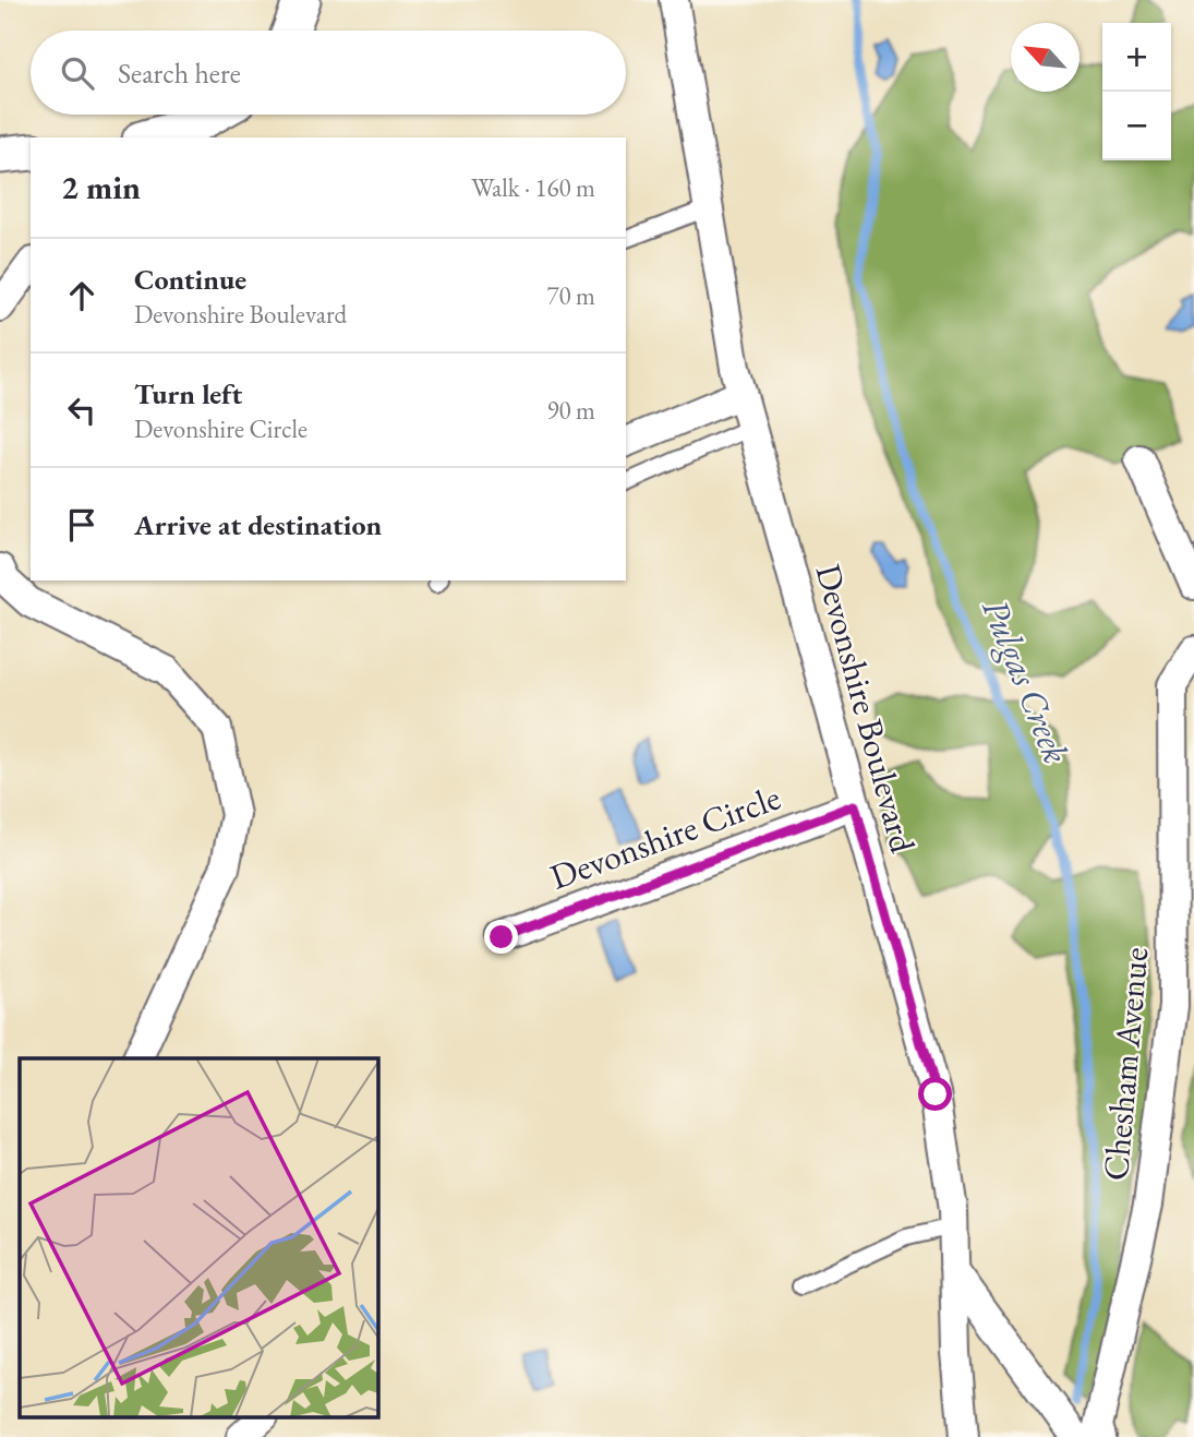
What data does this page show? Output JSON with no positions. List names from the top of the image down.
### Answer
{
  "streets": {
    "street": ["Devonshire Boulevard", "Devonshire Circle", "Chesham Avenue"]
  },
  "crossings": [
    ["Devonshire Boulevard", "Devonshire Circle"]
  ],
  "water": ["Pulgas Creek"],
  "north": "top left",
  "page": {
    "map_buttons": ["+", "−"],
    "search": "Search here",
    "heading": ["2 min", "Walk · 160 m"],
    "list": [
      ["Continue", "Devonshire Boulevard", "70 m"],
      ["Turn left", "Devonshire Circle", "90 m"],
      "Arrive at destination"
    ]
  }
}
